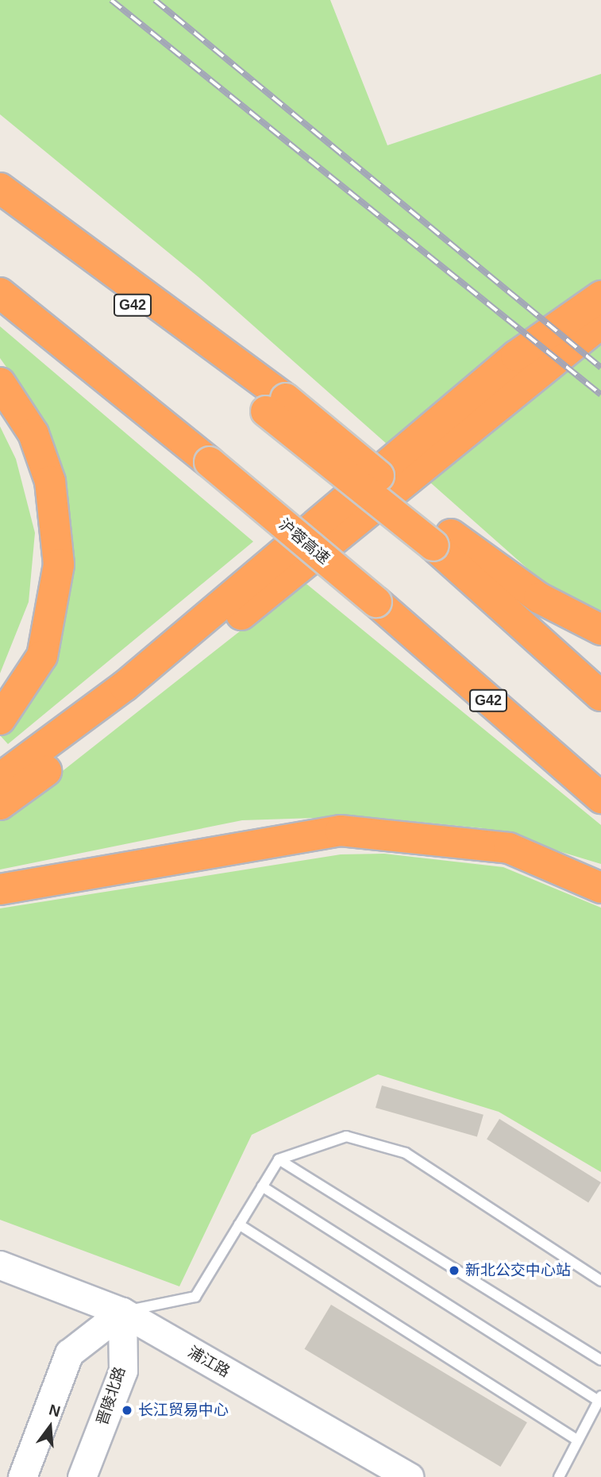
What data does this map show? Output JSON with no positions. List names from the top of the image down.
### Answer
{
  "streets": {
    "highway": ["G42", "沪蓉高速"],
    "street": ["浦江路", "晋陵北路"]
  },
  "crossings": [
    ["浦江路", "晋陵北路"]
  ],
  "places": ["新北公交中心站", "长江贸易中心"],
  "north": "top"
}
